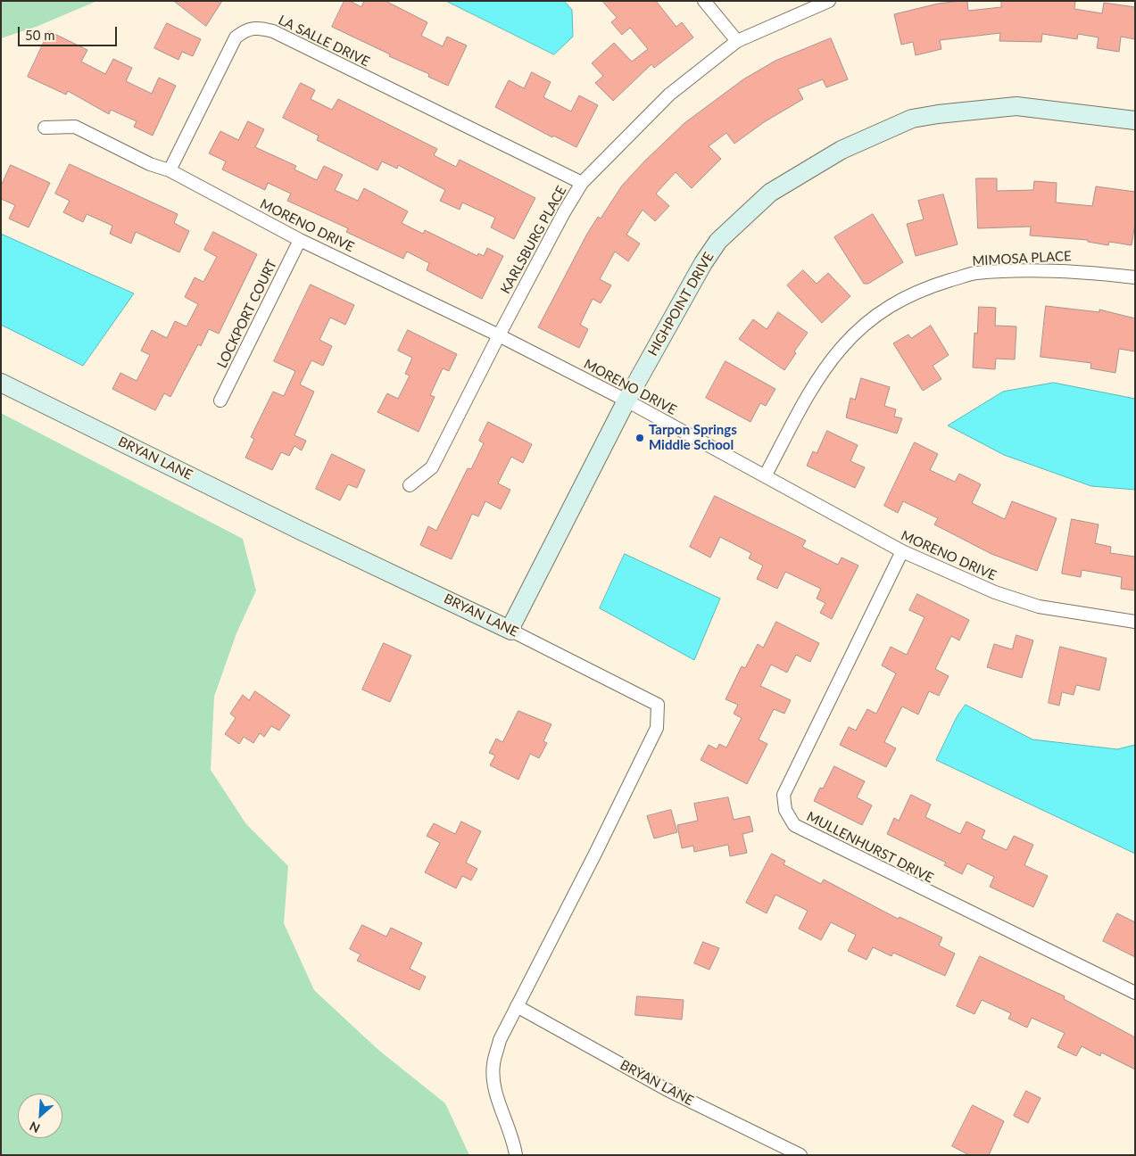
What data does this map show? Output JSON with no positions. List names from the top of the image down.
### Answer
{
  "streets": {
    "street": [
      "LA SALLE DRIVE",
      "MORENO DRIVE",
      "KARLSBURG PLACE",
      "MIMOSA PLACE",
      "HIGHPOINT DRIVE",
      "LOCKPORT COURT",
      "BRYAN LANE",
      "MULLENHURST DRIVE"
    ]
  },
  "crossings": [
    ["LA SALLE DRIVE", "MORENO DRIVE"],
    ["LA SALLE DRIVE", "KARLSBURG PLACE"],
    ["MORENO DRIVE", "KARLSBURG PLACE"],
    ["MORENO DRIVE", "MIMOSA PLACE"],
    ["MORENO DRIVE", "HIGHPOINT DRIVE"],
    ["MORENO DRIVE", "LOCKPORT COURT"],
    ["MORENO DRIVE", "MULLENHURST DRIVE"],
    ["HIGHPOINT DRIVE", "BRYAN LANE"]
  ],
  "places": ["Tarpon Springs Middle School"],
  "scale_bar": "50 m",
  "north": "bottom left"
}
